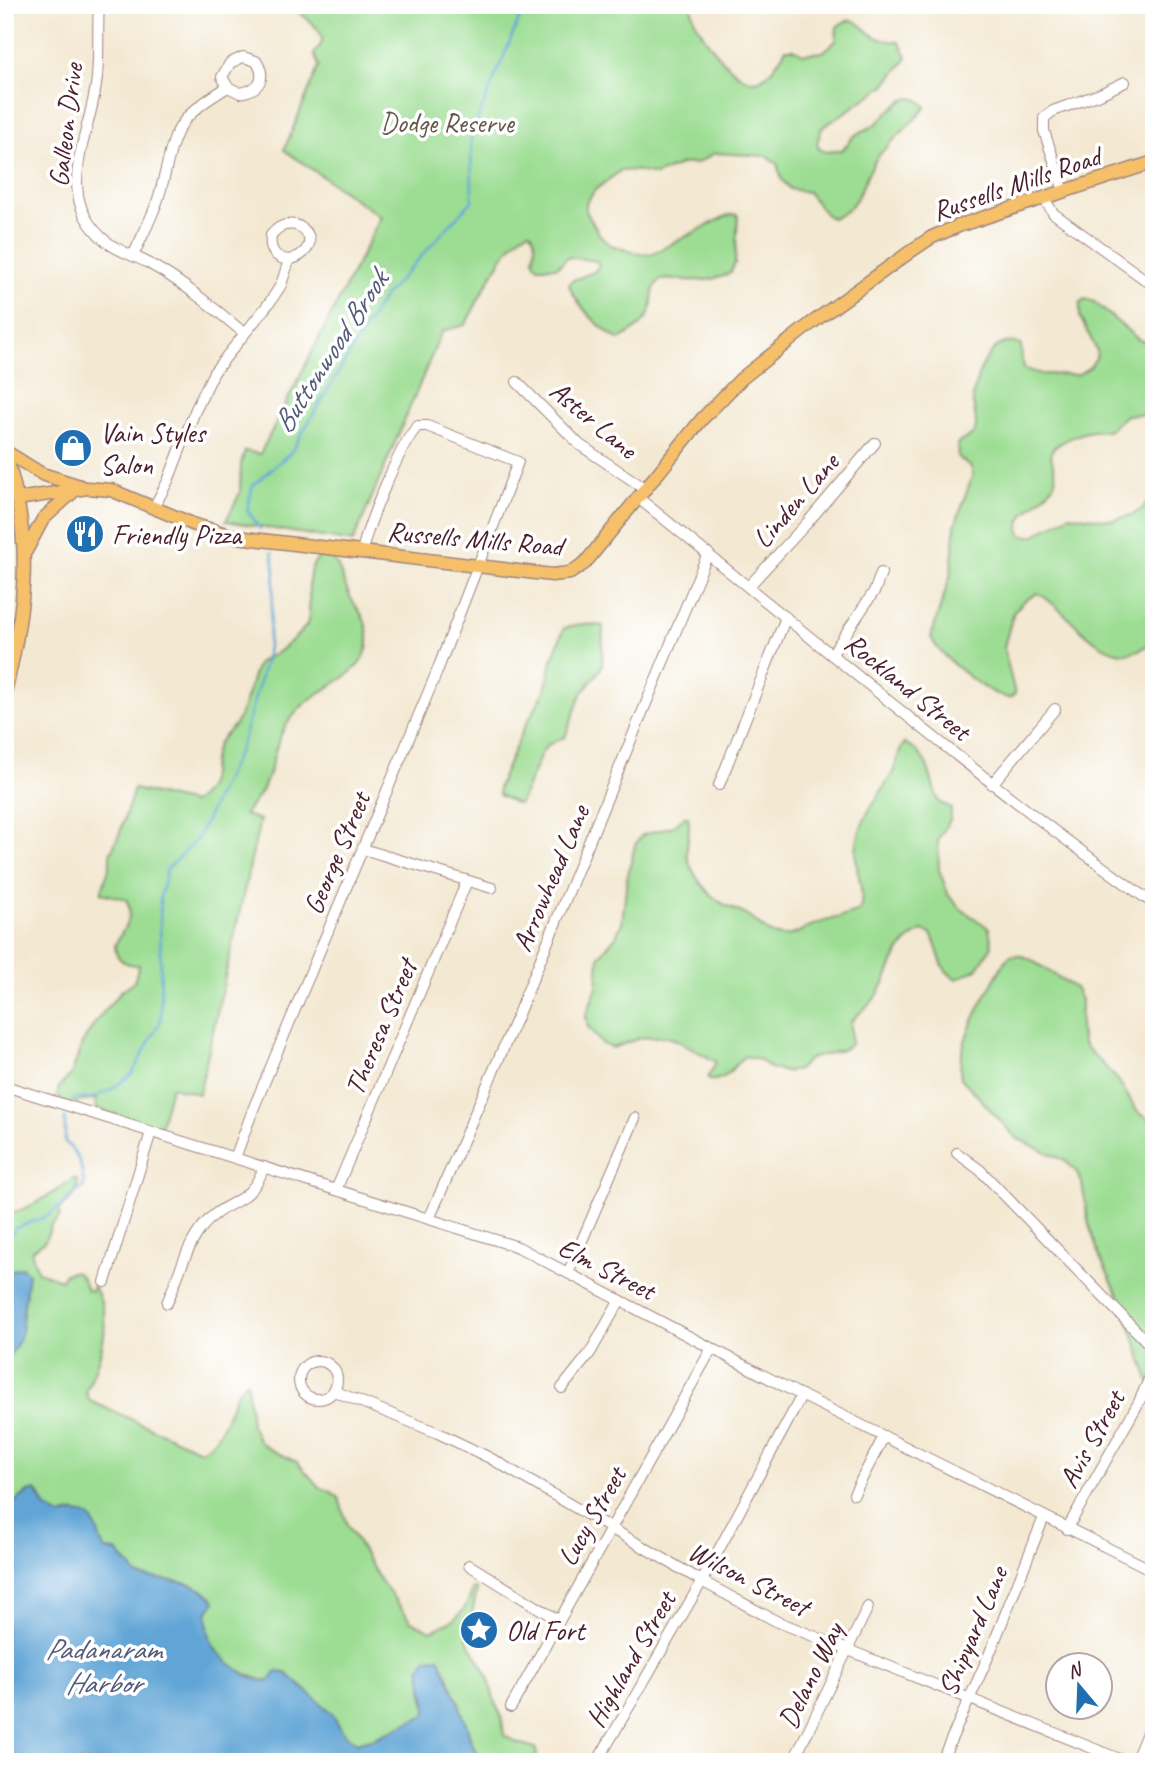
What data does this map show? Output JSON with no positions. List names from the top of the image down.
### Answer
{
  "streets": {
    "main road": ["Russells Mills Road"],
    "street": [
      "Galleon Drive",
      "Aster Lane",
      "Linden Lane",
      "Rockland Street",
      "George Street",
      "Arrowhead Lane",
      "Theresa Street",
      "Elm Street",
      "Avis Street",
      "Lucy Street",
      "Wilson Street",
      "Shipyard Lane",
      "Highland Street",
      "Delano Way"
    ]
  },
  "crossings": [
    ["Russells Mills Road", "Aster Lane"],
    ["Russells Mills Road", "Rockland Street"],
    ["Russells Mills Road", "George Street"],
    ["Aster Lane", "Rockland Street"],
    ["Linden Lane", "Rockland Street"],
    ["Rockland Street", "Arrowhead Lane"],
    ["George Street", "Elm Street"],
    ["Arrowhead Lane", "Elm Street"],
    ["Theresa Street", "Elm Street"],
    ["Elm Street", "Avis Street"],
    ["Elm Street", "Lucy Street"],
    ["Elm Street", "Shipyard Lane"],
    ["Elm Street", "Highland Street"],
    ["Lucy Street", "Wilson Street"],
    ["Wilson Street", "Shipyard Lane"],
    ["Wilson Street", "Highland Street"],
    ["Wilson Street", "Delano Way"]
  ],
  "water": ["Buttonwood Brook", "Padanaram Harbor"],
  "parks": ["Dodge Reserve"],
  "places": {
    "shop": ["Vain Styles Salon"],
    "restaurant": ["Friendly Pizza"],
    "place": ["Old Fort"]
  },
  "north": "top"
}
